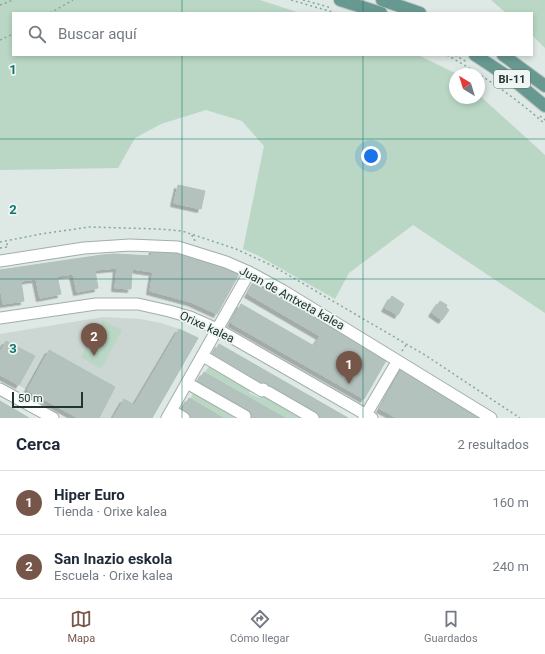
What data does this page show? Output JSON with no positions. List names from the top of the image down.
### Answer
{
  "streets": {
    "main road": ["BI-11"],
    "street": ["Juan de Antxeta kalea", "Orixe kalea"]
  },
  "scale_bar": "50 m",
  "north": "top left",
  "page": {
    "search": "Buscar aquí",
    "pins": ["2", "1"],
    "scale": "50 m",
    "heading": ["Cerca", "2 resultados"],
    "list": [
      {
        "mark": "1",
        "name": "Hiper Euro",
        "note": "Tienda · Orixe kalea",
        "value": "160 m"
      },
      {
        "mark": "2",
        "name": "San Inazio eskola",
        "note": "Escuela · Orixe kalea",
        "value": "240 m"
      }
    ],
    "nav": ["Mapa", "Cómo llegar", "Guardados"]
  },
  "grid": {
    "rows": ["1", "2", "3"]
  }
}
